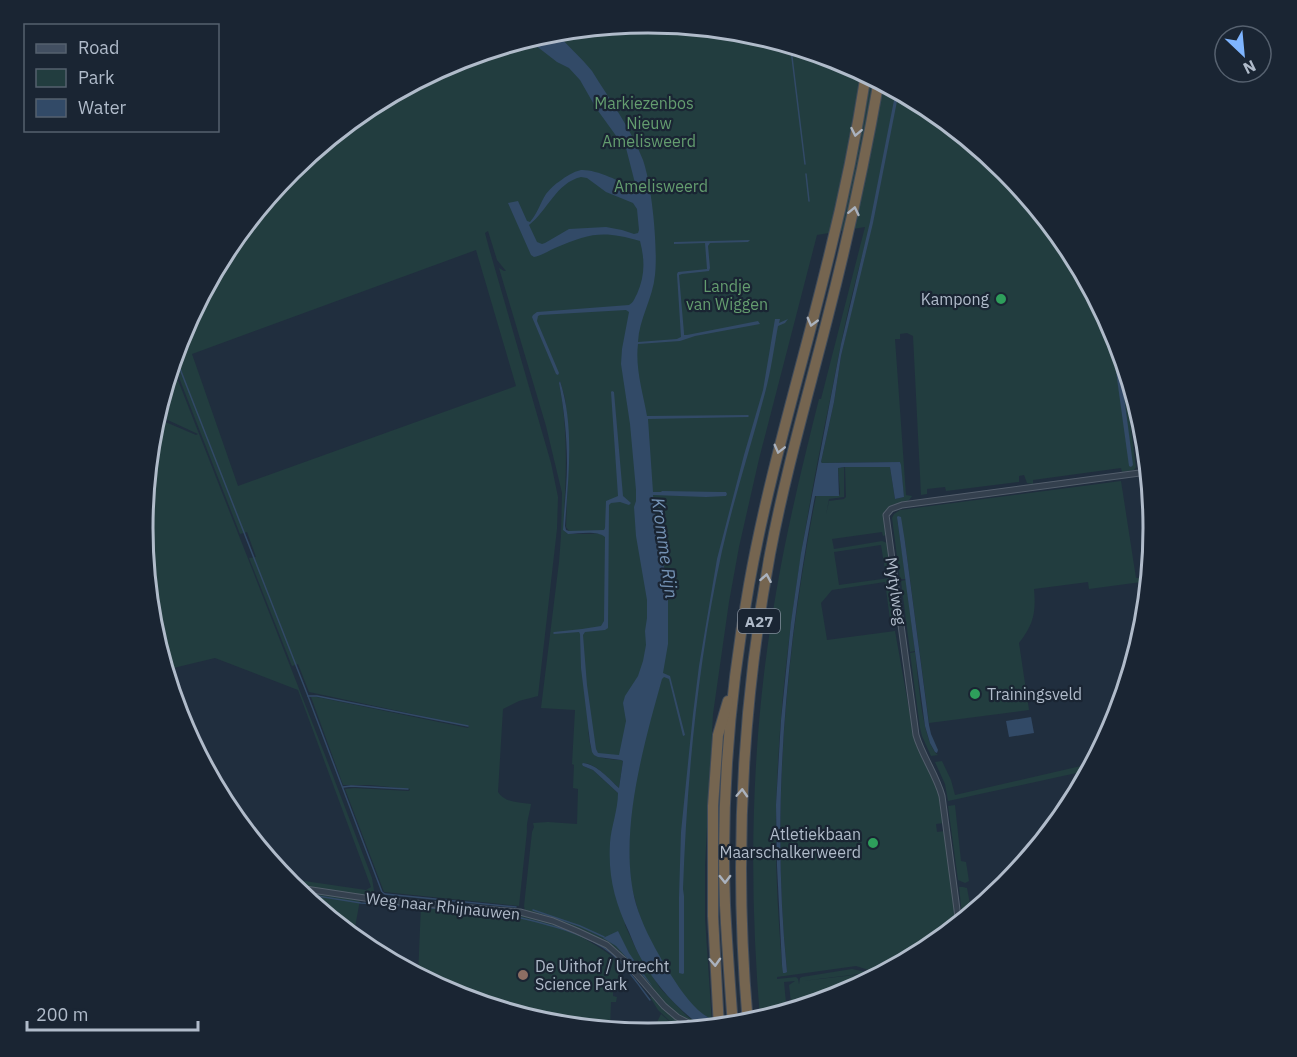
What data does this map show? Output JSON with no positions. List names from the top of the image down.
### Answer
{
  "streets": {
    "highway": ["A27"],
    "street": ["Mytylweg", "Weg naar Rhijnauwen"]
  },
  "water": ["Kromme Rijn"],
  "parks": [
    "Markiezenbos",
    "Nieuw Amelisweerd",
    "Amelisweerd",
    "Landje van Wiggen"
  ],
  "places": [
    "Kampong",
    "Trainingsveld",
    "Atletiekbaan Maarschalkerweerd",
    "De Uithof / Utrecht Science Park"
  ],
  "legend": ["Road", "Park", "Water"],
  "scale_bar": "200 m",
  "north": "bottom right"
}
